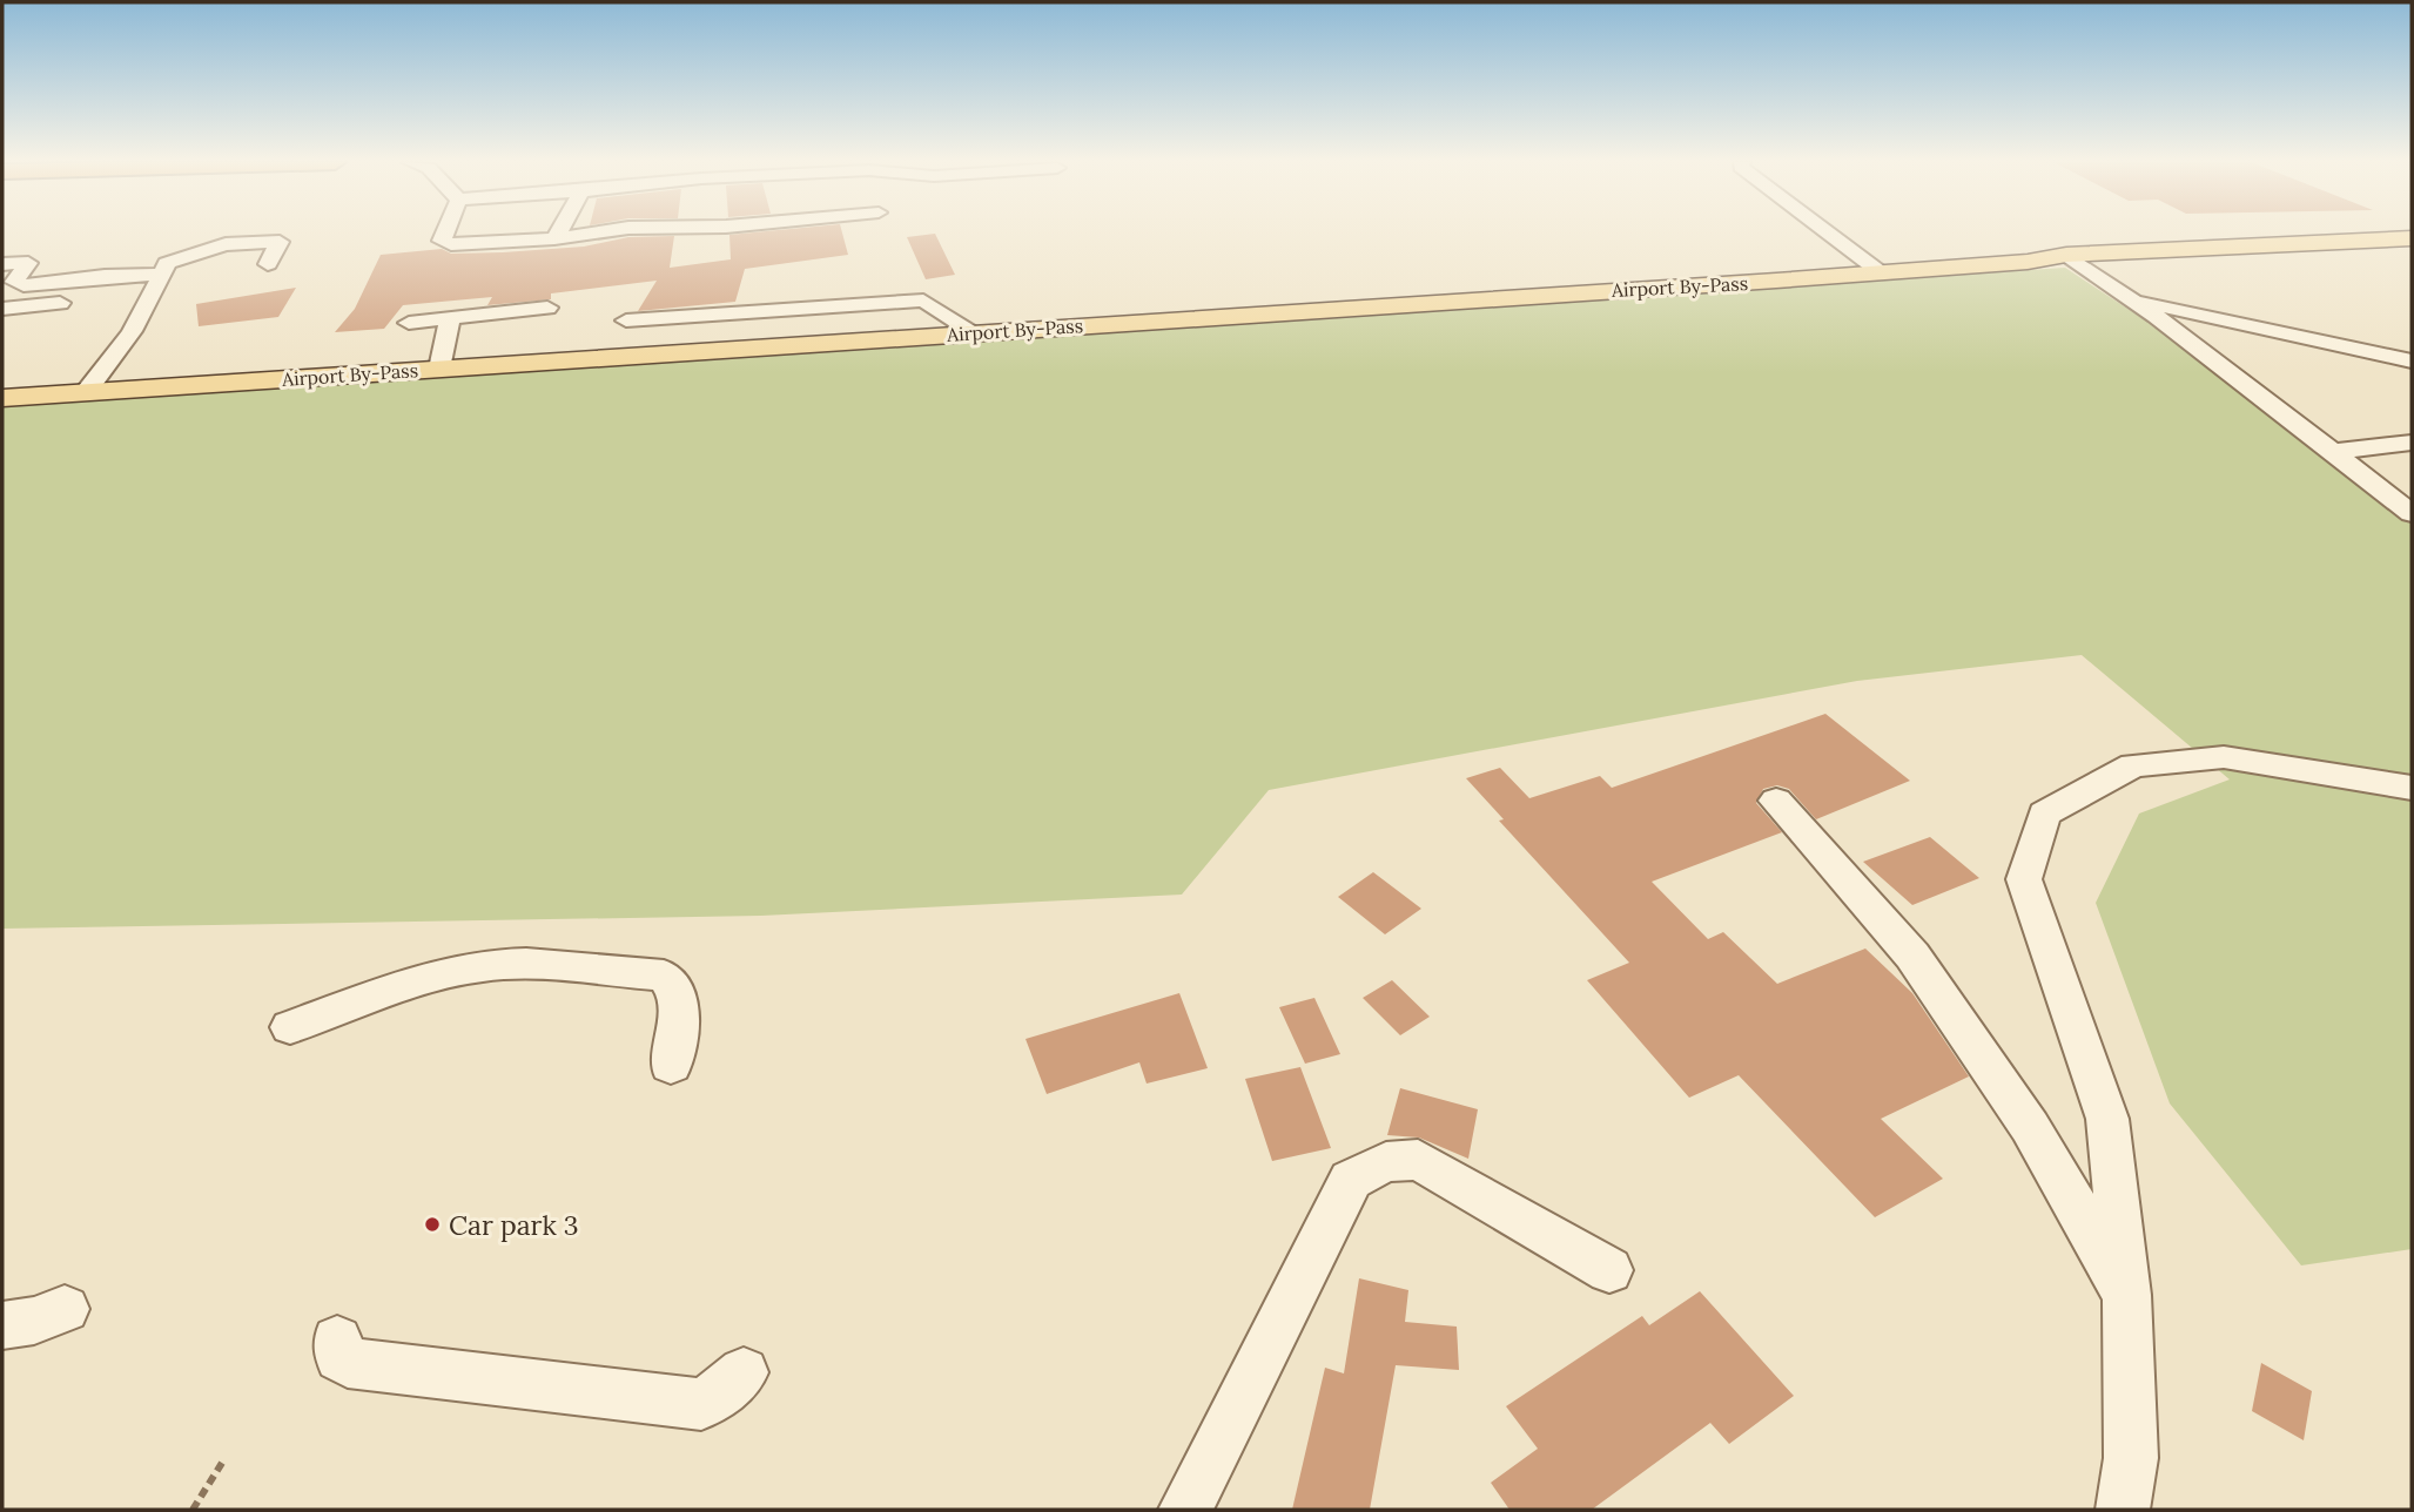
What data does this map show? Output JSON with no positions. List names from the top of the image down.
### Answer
{
  "streets": {
    "main road": ["Airport By-Pass"]
  },
  "places": ["Car park 3"]
}
